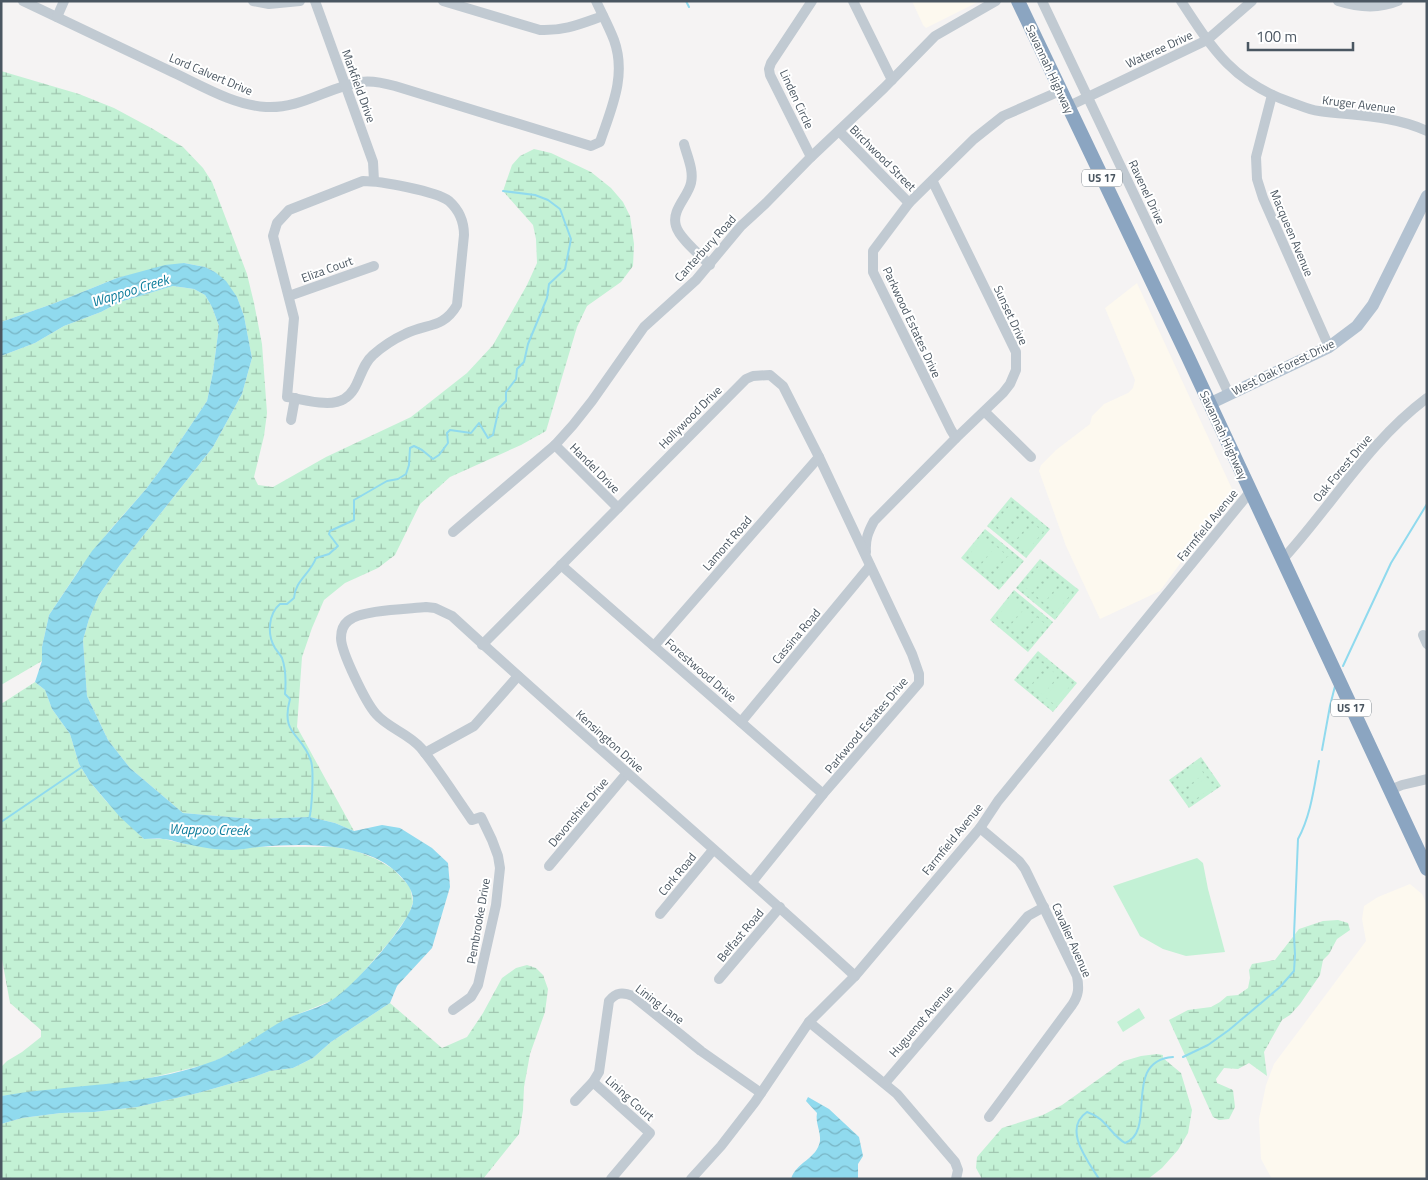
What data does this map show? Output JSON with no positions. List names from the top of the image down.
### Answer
{
  "streets": {
    "highway": ["Savannah Highway", "US 17"],
    "main road": ["West Oak Forest Drive"],
    "street": [
      "Wateree Drive",
      "Lord Calvert Drive",
      "Markfield Drive",
      "Linden Circle",
      "Kruger Avenue",
      "Birchwood Street",
      "Ravenel Drive",
      "Macqueen Avenue",
      "Canterbury Road",
      "Eliza Court",
      "Sunset Drive",
      "Parkwood Estates Drive",
      "Hollywood Drive",
      "Handel Drive",
      "Oak Forest Drive",
      "Farmfield Avenue",
      "Lamont Road",
      "Cassina Road",
      "Forestwood Drive",
      "Kensington Drive",
      "Devonshire Drive",
      "Cork Road",
      "Pembrooke Drive",
      "Belfast Road",
      "Cavalier Avenue",
      "Lining Lane",
      "Huguenot Avenue",
      "Lining Court"
    ]
  },
  "crossings": [
    ["Wateree Drive", "Savannah Highway"],
    ["Wateree Drive", "Kruger Avenue"],
    ["Wateree Drive", "Ravenel Drive"],
    ["Savannah Highway", "Parkwood Estates Drive"],
    ["Savannah Highway", "West Oak Forest Drive"],
    ["Savannah Highway", "Oak Forest Drive"],
    ["Savannah Highway", "Farmfield Avenue"],
    ["Lord Calvert Drive", "Markfield Drive"],
    ["Linden Circle", "Canterbury Road"],
    ["Kruger Avenue", "Macqueen Avenue"],
    ["Birchwood Street", "Canterbury Road"],
    ["Birchwood Street", "Parkwood Estates Drive"],
    ["Ravenel Drive", "West Oak Forest Drive"],
    ["Macqueen Avenue", "West Oak Forest Drive"],
    ["Canterbury Road", "Handel Drive"],
    ["Sunset Drive", "Parkwood Estates Drive"],
    ["Sunset Drive", "Hollywood Drive"],
    ["Parkwood Estates Drive", "Hollywood Drive"],
    ["Parkwood Estates Drive", "Cassina Road"],
    ["Parkwood Estates Drive", "Forestwood Drive"],
    ["Parkwood Estates Drive", "Kensington Drive"],
    ["Hollywood Drive", "Handel Drive"],
    ["Hollywood Drive", "Lamont Road"],
    ["Hollywood Drive", "Cassina Road"],
    ["Hollywood Drive", "Forestwood Drive"],
    ["Hollywood Drive", "Kensington Drive"],
    ["Farmfield Avenue", "Kensington Drive"],
    ["Farmfield Avenue", "Cavalier Avenue"],
    ["Farmfield Avenue", "Lining Lane"],
    ["Lamont Road", "Forestwood Drive"],
    ["Cassina Road", "Forestwood Drive"],
    ["Kensington Drive", "Devonshire Drive"],
    ["Kensington Drive", "Cork Road"],
    ["Kensington Drive", "Pembrooke Drive"],
    ["Kensington Drive", "Belfast Road"],
    ["Cavalier Avenue", "Huguenot Avenue"],
    ["Lining Lane", "Lining Court"]
  ],
  "water": ["Wappoo Creek"],
  "scale_bar": "100 m"
}
